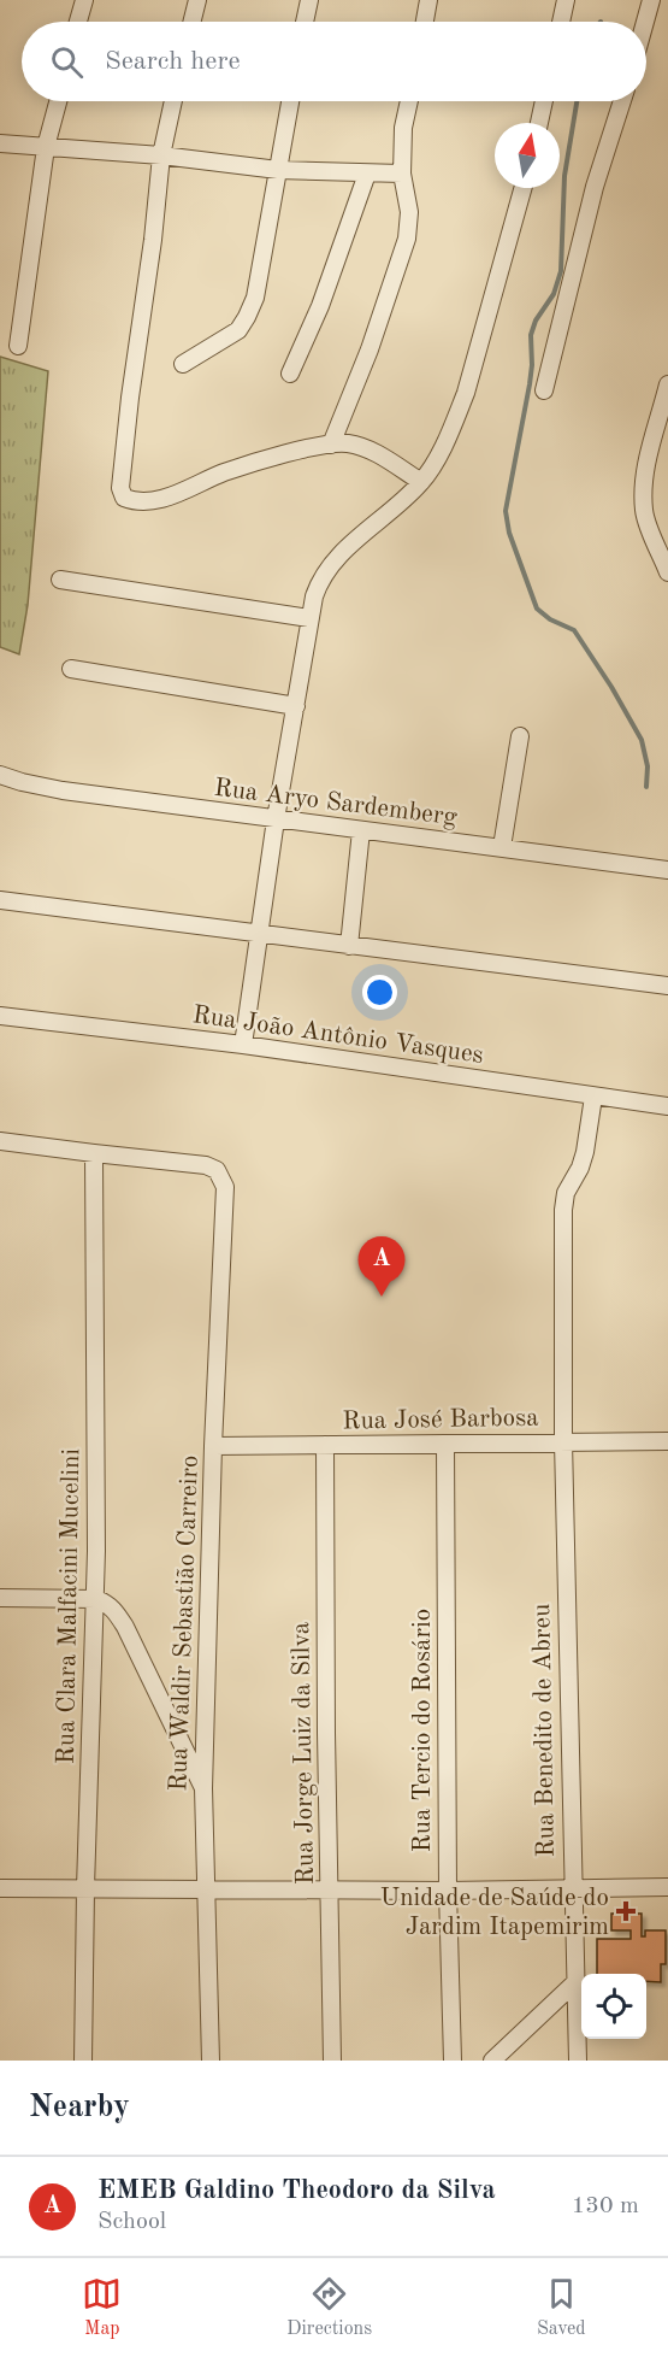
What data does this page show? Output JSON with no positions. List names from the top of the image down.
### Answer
{
  "streets": {
    "street": [
      "Rua Aryo Sardemberg",
      "Rua João Antônio Vasques",
      "Rua José Barbosa",
      "Rua Clara Malfacini Mucelini",
      "Rua Waldir Sebastião Carreiro",
      "Rua Tercio do Rosário",
      "Rua Benedito de Abreu",
      "Rua Jorge Luiz da Silva"
    ]
  },
  "crossings": [
    ["Rua João Antônio Vasques", "Rua Benedito de Abreu"],
    ["Rua José Barbosa", "Rua Waldir Sebastião Carreiro"],
    ["Rua José Barbosa", "Rua Tercio do Rosário"],
    ["Rua José Barbosa", "Rua Benedito de Abreu"],
    ["Rua José Barbosa", "Rua Jorge Luiz da Silva"],
    ["Rua Clara Malfacini Mucelini", "Rua Waldir Sebastião Carreiro"]
  ],
  "places": {
    "health": ["Unidade de Saúde do Jardim Itapemirim"]
  },
  "north": "top",
  "page": {
    "search": "Search here",
    "pins": "A",
    "heading": "Nearby",
    "list": [
      {
        "mark": "A",
        "name": "EMEB Galdino Theodoro da Silva",
        "note": "School",
        "value": "130 m"
      }
    ],
    "nav": ["Map", "Directions", "Saved"]
  }
}
